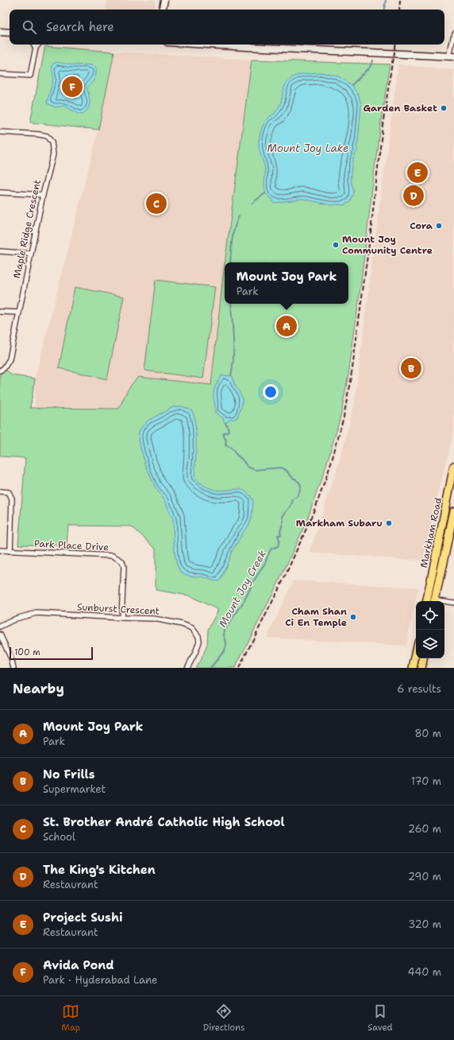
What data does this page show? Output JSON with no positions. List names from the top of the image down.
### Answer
{
  "streets": {
    "main road": ["Markham Road"],
    "street": ["Maple Ridge Crescent", "Park Place Drive", "Sunburst Crescent"]
  },
  "crossings": [
    ["Park Place Drive", "Sunburst Crescent"]
  ],
  "water": ["Mount Joy Lake", "Mount Joy Creek"],
  "places": [
    "Garden Basket",
    "Cora",
    "Mount Joy Community Centre",
    "Markham Subaru",
    "Cham Shan Ci En Temple"
  ],
  "scale_bar": "100 m",
  "page": {
    "search": "Search here",
    "pins": [
      "F",
      "E",
      "D",
      "C",
      "A",
      "B"
    ],
    "popup": ["Mount Joy Park", "Park"],
    "scale": "100 m",
    "heading": ["Nearby", "6 results"],
    "list": [
      {
        "mark": "A",
        "name": "Mount Joy Park",
        "note": "Park",
        "value": "80 m"
      },
      {
        "mark": "B",
        "name": "No Frills",
        "note": "Supermarket",
        "value": "170 m"
      },
      {
        "mark": "C",
        "name": "St. Brother André Catholic High School",
        "note": "School",
        "value": "260 m"
      },
      {
        "mark": "D",
        "name": "The King's Kitchen",
        "note": "Restaurant",
        "value": "290 m"
      },
      {
        "mark": "E",
        "name": "Project Sushi",
        "note": "Restaurant",
        "value": "320 m"
      },
      {
        "mark": "F",
        "name": "Avida Pond",
        "note": "Park · Hyderabad Lane",
        "value": "440 m"
      }
    ],
    "nav": ["Map", "Directions", "Saved"]
  }
}
